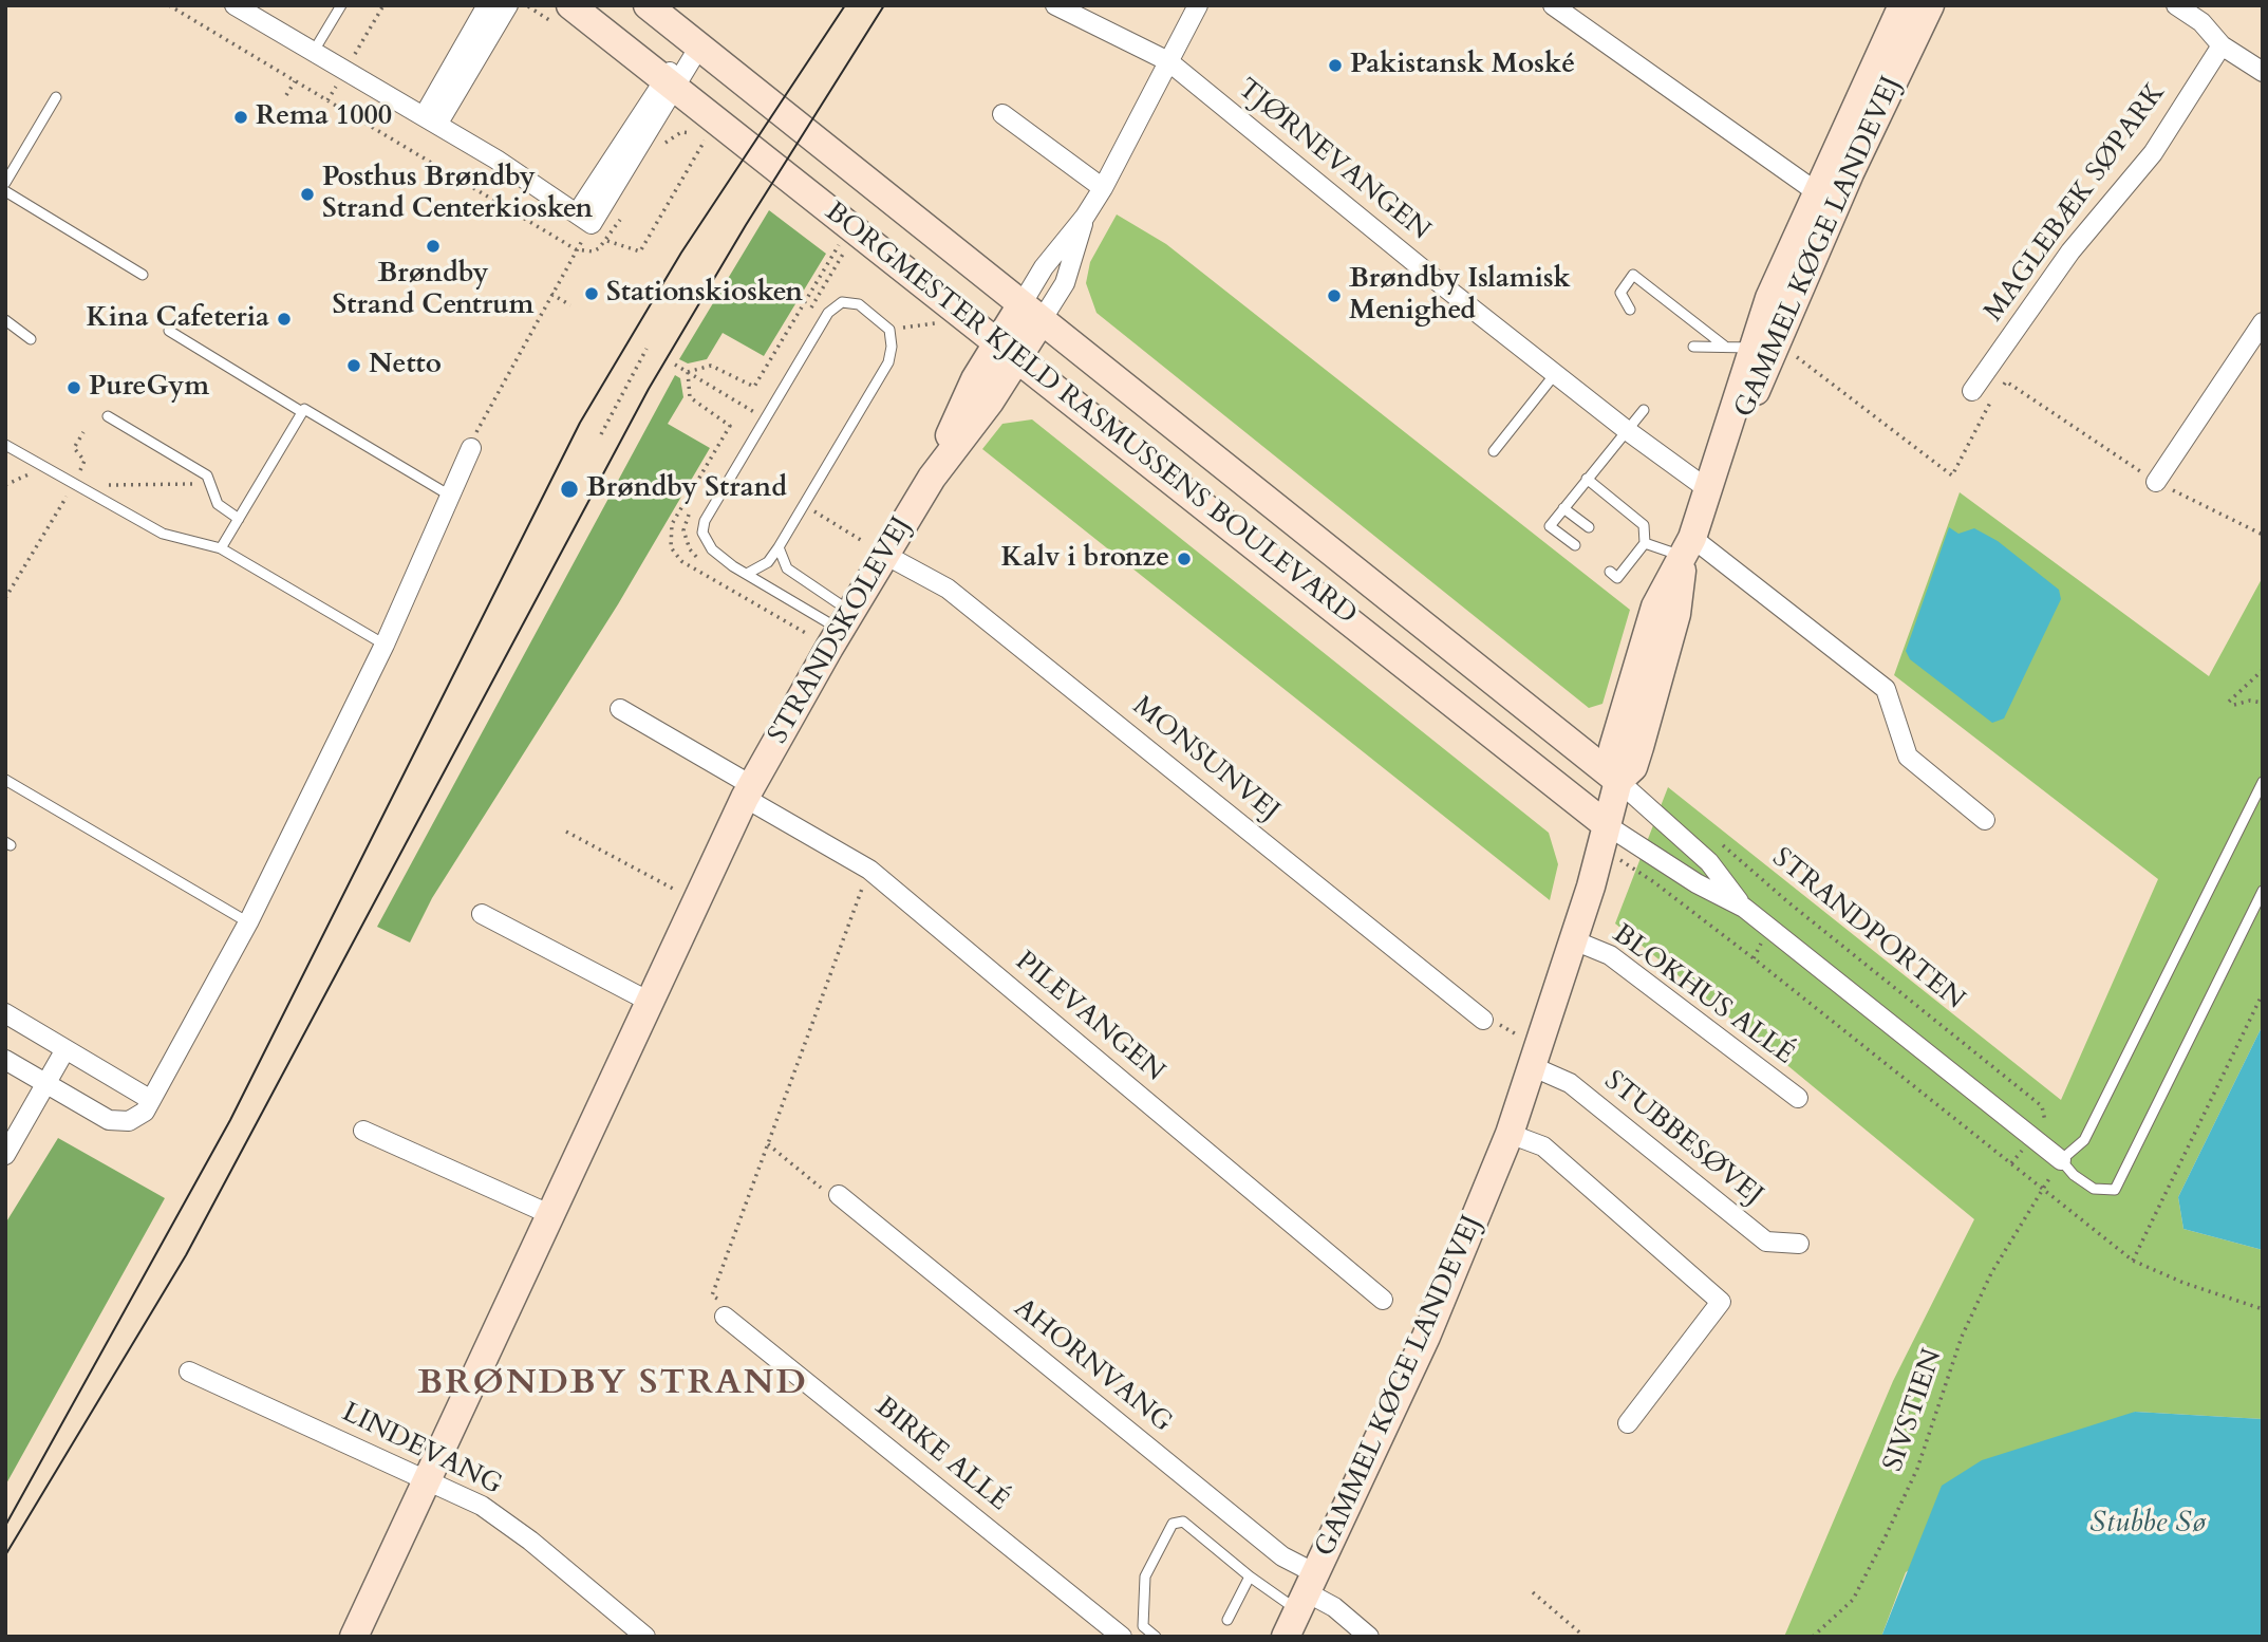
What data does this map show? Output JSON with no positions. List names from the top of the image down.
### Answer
{
  "streets": {
    "street": [
      "TJØRNEVANGEN",
      "MAGLEBÆK SØPARK",
      "GAMMEL KØGE LANDEVEJ",
      "BORGMESTER KJELD RASMUSSENS BOULEVARD",
      "STRANDSKOLEVEJ",
      "MONSUNVEJ",
      "STRANDPORTEN",
      "BLOKHUS ALLÉ",
      "PILEVANGEN",
      "STUBBESØVEJ",
      "AHORNVANG",
      "LINDEVANG",
      "BIRKE ALLÉ"
    ],
    "path": ["SIVSTIEN"]
  },
  "crossings": [
    ["TJØRNEVANGEN", "GAMMEL KØGE LANDEVEJ"],
    ["TJØRNEVANGEN", "STRANDSKOLEVEJ"],
    ["GAMMEL KØGE LANDEVEJ", "BORGMESTER KJELD RASMUSSENS BOULEVARD"],
    ["GAMMEL KØGE LANDEVEJ", "STRANDPORTEN"],
    ["GAMMEL KØGE LANDEVEJ", "BLOKHUS ALLÉ"],
    ["GAMMEL KØGE LANDEVEJ", "STUBBESØVEJ"],
    ["GAMMEL KØGE LANDEVEJ", "AHORNVANG"],
    ["BORGMESTER KJELD RASMUSSENS BOULEVARD", "STRANDSKOLEVEJ"],
    ["BORGMESTER KJELD RASMUSSENS BOULEVARD", "STRANDPORTEN"],
    ["STRANDSKOLEVEJ", "MONSUNVEJ"],
    ["STRANDSKOLEVEJ", "PILEVANGEN"],
    ["STRANDSKOLEVEJ", "LINDEVANG"]
  ],
  "districts": ["BRØNDBY STRAND"],
  "water": ["Stubbe Sø"],
  "places": [
    "Pakistansk Moské",
    "Rema 1000",
    "Posthus Brøndby Strand Centerkiosken",
    "Brøndby Strand Centrum",
    "Stationskiosken",
    "Brøndby Islamisk Menighed",
    "Kina Cafeteria",
    "Netto",
    "PureGym",
    "Brøndby Strand",
    "Kalv i bronze"
  ]
}
